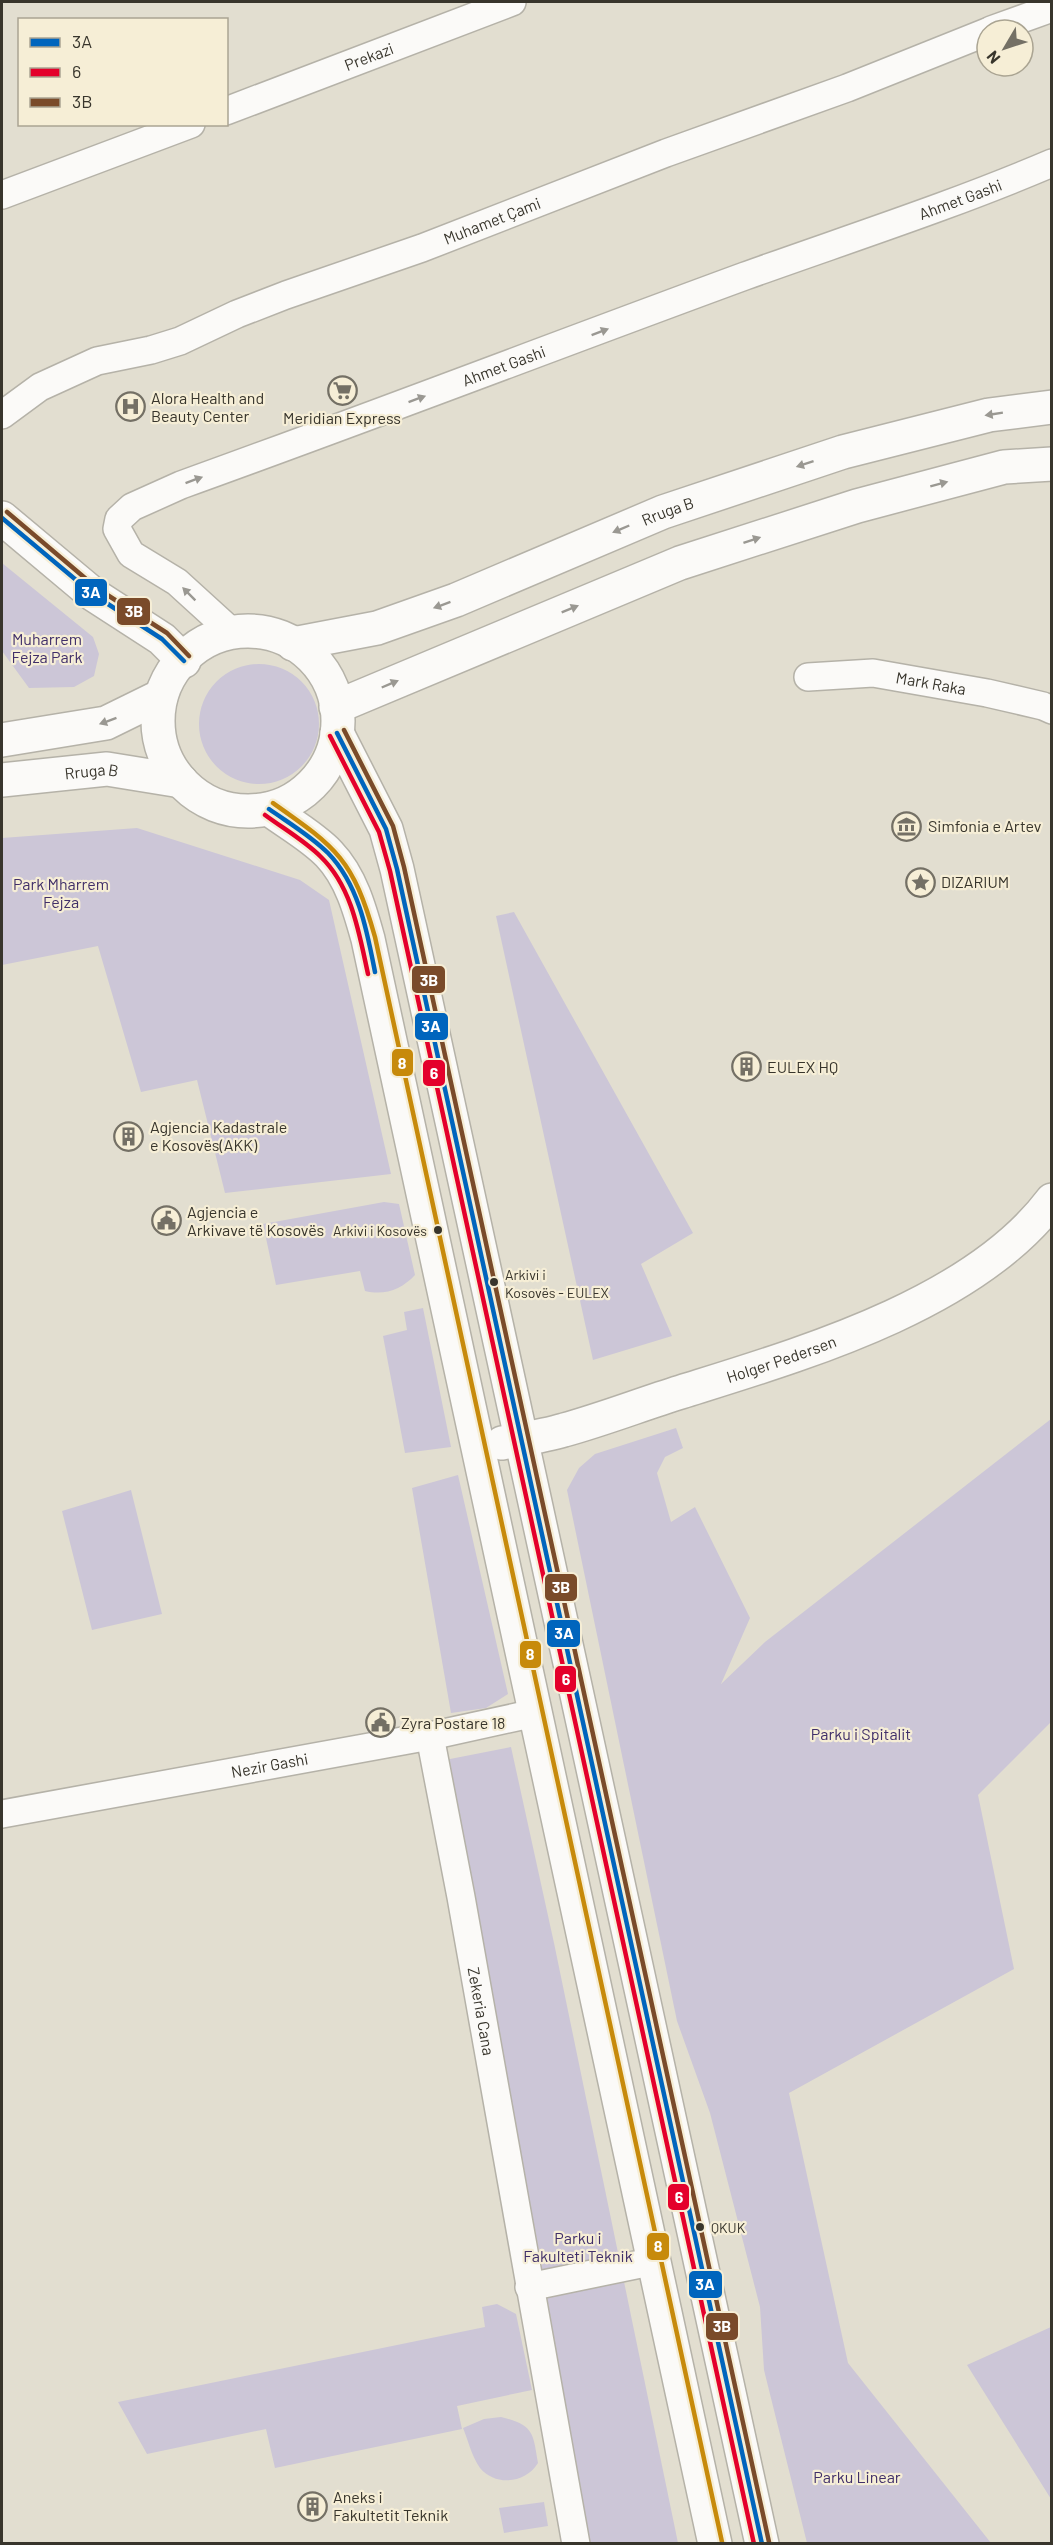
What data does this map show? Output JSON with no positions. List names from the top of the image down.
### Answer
{
  "streets": {
    "main road": ["Rruga B", "Holger Pedersen"],
    "street": [
      "Prekazi",
      "Ahmet Gashi",
      "Muhamet Çami",
      "Mark Raka",
      "Nezir Gashi",
      "Zekeria Cana"
    ]
  },
  "crossings": [
    ["Ahmet Gashi", "Rruga B"],
    ["Nezir Gashi", "Zekeria Cana"]
  ],
  "one_way": ["Ahmet Gashi"],
  "parks": [
    "Muharrem Fejza Park",
    "Park Mharrem Fejza",
    "Parku i Spitalit",
    "Parku i Fakulteti Teknik",
    "Parku Linear"
  ],
  "places": {
    "supermarket": ["Meridian Express"],
    "hospital": ["Alora Health and Beauty Center"],
    "museum": ["Simfonia e Artev"],
    "place": ["DIZARIUM"],
    "building": ["EULEX HQ", "Agjencia Kadastrale e Kosovës(AKK)", "Aneks i Fakultetit Teknik"],
    "public building": ["Agjencia e Arkivave të Kosovës", "Zyra Postare 18"],
    "other": ["Arkivi i Kosovës", "Arkivi i Kosovës - EULEX", "QKUK"]
  },
  "lines": [
    "transit line 3B",
    "transit line 3A",
    "transit line 6",
    "transit line 8"
  ],
  "legend": ["3A", "6", "3B"],
  "north": "bottom left"
}
